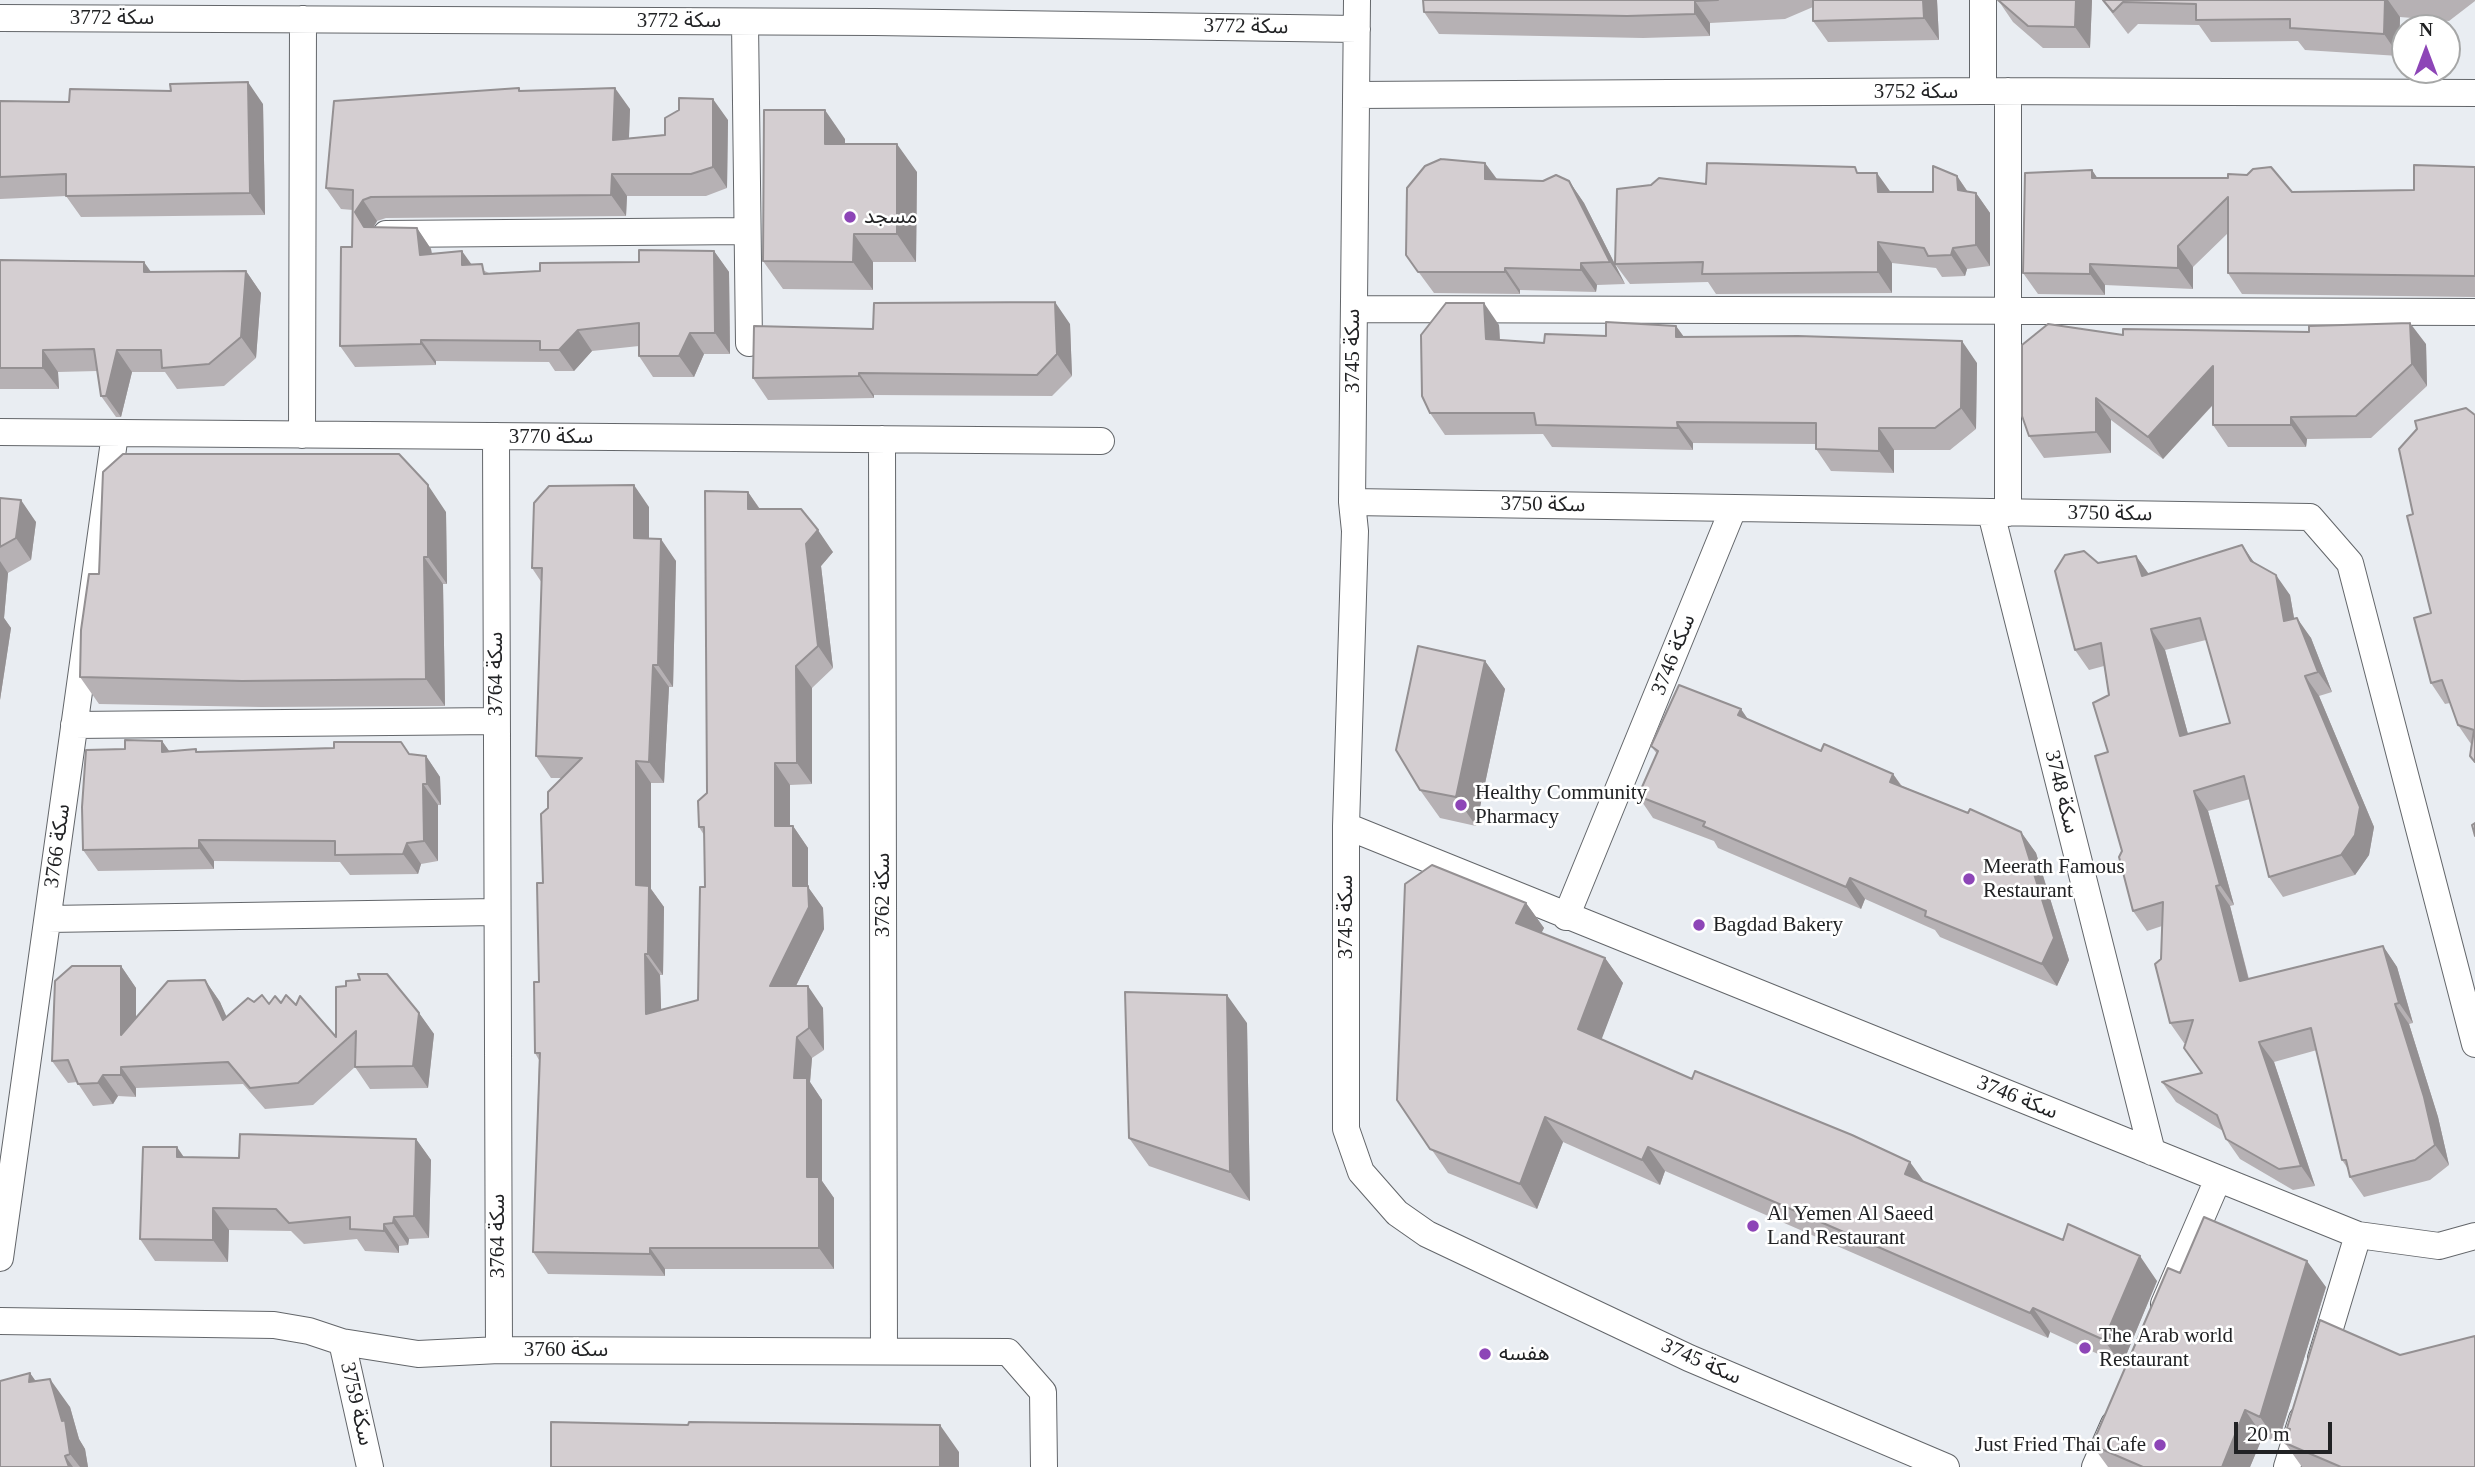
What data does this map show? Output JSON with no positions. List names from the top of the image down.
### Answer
{
  "streets": {
    "street": [
      "سكة 3772",
      "سكة 3752",
      "سكة 3745",
      "سكة 3770",
      "سكة 3750",
      "سكة 3746",
      "سكة 3764",
      "سكة 3748",
      "سكة 3766",
      "سكة 3762",
      "سكة 3760",
      "سكة 3759"
    ]
  },
  "crossings": [
    ["سكة 3772", "سكة 3745"],
    ["سكة 3752", "سكة 3745"],
    ["سكة 3752", "سكة 3748"],
    ["سكة 3745", "سكة 3750"],
    ["سكة 3745", "سكة 3746"],
    ["سكة 3770", "سكة 3764"],
    ["سكة 3770", "سكة 3766"],
    ["سكة 3770", "سكة 3762"],
    ["سكة 3750", "سكة 3746"],
    ["سكة 3750", "سكة 3748"],
    ["سكة 3746", "سكة 3748"],
    ["سكة 3764", "سكة 3760"],
    ["سكة 3762", "سكة 3760"],
    ["سكة 3760", "سكة 3759"]
  ],
  "places": [
    "مسجد",
    "Healthy Community Pharmacy",
    "Meerath Famous Restaurant",
    "Bagdad Bakery",
    "Al Yemen Al Saeed Land Restaurant",
    "The Arab world Restaurant",
    "هفسه",
    "Just Fried Thai Cafe"
  ],
  "scale_bar": "20 m",
  "north": "top"
}
